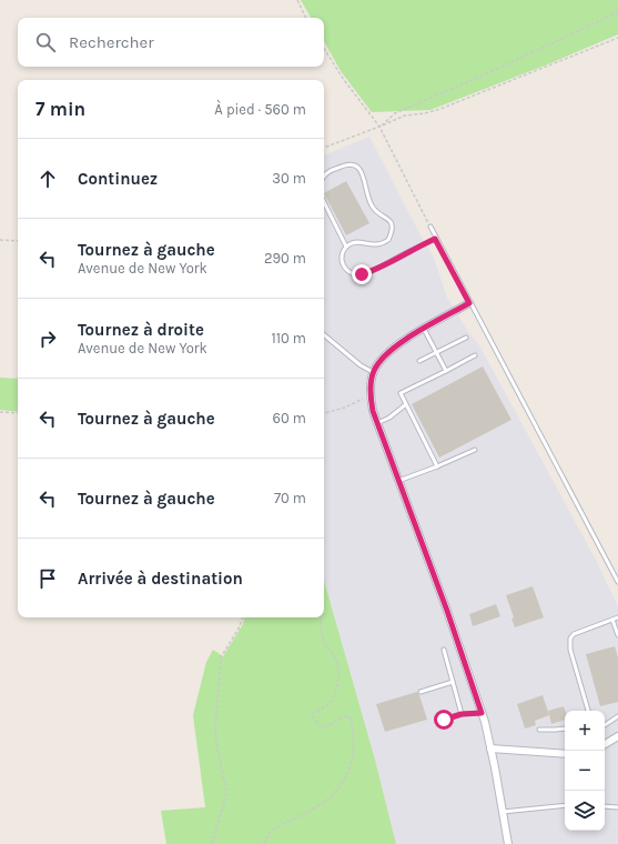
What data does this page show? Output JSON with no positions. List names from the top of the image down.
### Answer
{
  "page": {
    "search": "Rechercher",
    "heading": ["7 min", "À pied · 560 m"],
    "list": [
      ["Continuez", "30 m"],
      ["Tournez à gauche", "Avenue de New York", "290 m"],
      ["Tournez à droite", "Avenue de New York", "110 m"],
      ["Tournez à gauche", "60 m"],
      ["Tournez à gauche", "70 m"],
      "Arrivée à destination"
    ],
    "map_buttons": ["+", "−"]
  }
}
